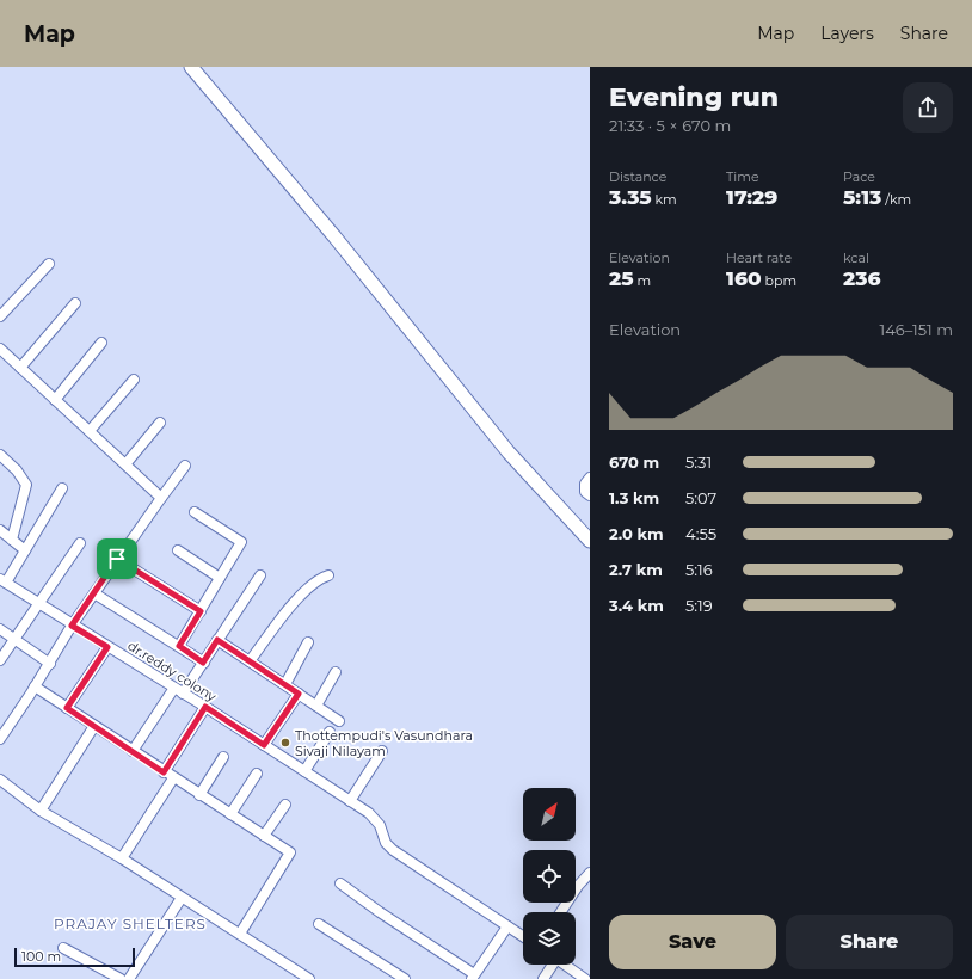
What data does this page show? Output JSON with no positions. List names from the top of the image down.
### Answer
{
  "streets": {
    "street": ["dr.reddy colony"]
  },
  "districts": ["PRAJAY SHELTERS"],
  "places": ["Thottempudi's Vasundhara Sivaji Nilayam"],
  "scale_bar": "100 m",
  "north": "top right",
  "page": {
    "header": "Map",
    "nav": ["Map", "Layers", "Share"],
    "heading": ["Evening run", "21:33 · 5 × 670 m"],
    "stats": [
      ["Distance", "3.35 km"],
      ["Time", "17:29"],
      ["Pace", "5:13 /km"],
      ["Elevation", "25 m"],
      ["Heart rate", "160 bpm"],
      ["kcal", "236"]
    ],
    "chart": ["Elevation", "146–151 m"],
    "list": [
      {
        "name": "670 m",
        "note": "5:31"
      },
      {
        "name": "1.3 km",
        "note": "5:07"
      },
      {
        "name": "2.0 km",
        "note": "4:55"
      },
      {
        "name": "2.7 km",
        "note": "5:16"
      },
      {
        "name": "3.4 km",
        "note": "5:19"
      }
    ],
    "buttons": ["Save", "Share"],
    "scale": "100 m"
  }
}
